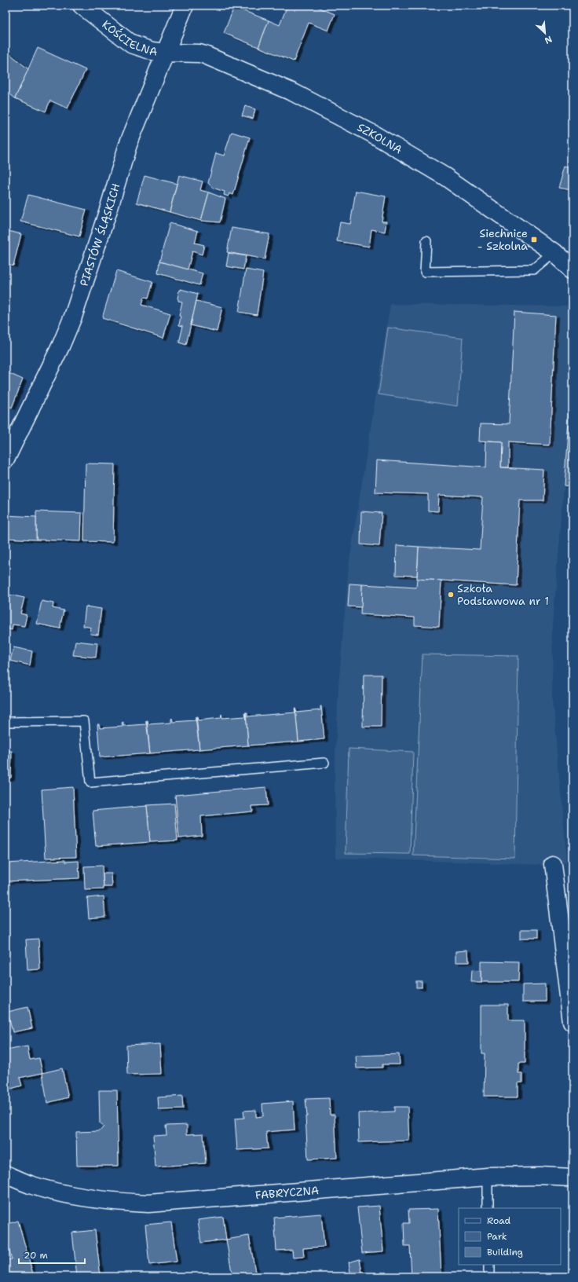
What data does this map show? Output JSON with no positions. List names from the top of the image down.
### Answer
{
  "streets": {
    "street": [
      "KOŚCIELNA",
      "SZKOLNA",
      "PIASTÓW ŚLĄSKICH",
      "FABRYCZNA"
    ]
  },
  "crossings": [
    ["KOŚCIELNA", "SZKOLNA"],
    ["KOŚCIELNA", "PIASTÓW ŚLĄSKICH"],
    ["SZKOLNA", "PIASTÓW ŚLĄSKICH"]
  ],
  "places": {
    "transit": ["Siechnice - Szkolna"],
    "other": ["Szkoła Podstawowa nr 1"]
  },
  "legend": ["Road", "Park", "Building"],
  "scale_bar": "20 m",
  "north": "bottom right"
}
